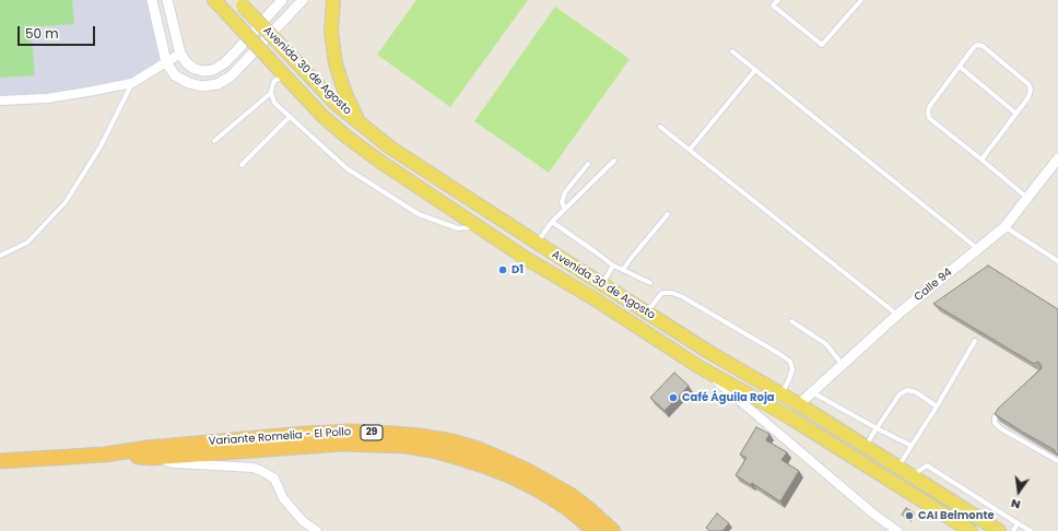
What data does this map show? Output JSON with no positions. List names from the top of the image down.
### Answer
{
  "streets": {
    "highway": ["29", "Variante Romelia - El Pollo"],
    "main road": ["Avenida 30 de Agosto"],
    "street": ["Calle 94"]
  },
  "crossings": [
    ["Avenida 30 de Agosto", "Calle 94"]
  ],
  "places": ["D1", "Café Águila Roja", "CAI Belmonte"],
  "scale_bar": "50 m",
  "north": "bottom"
}
